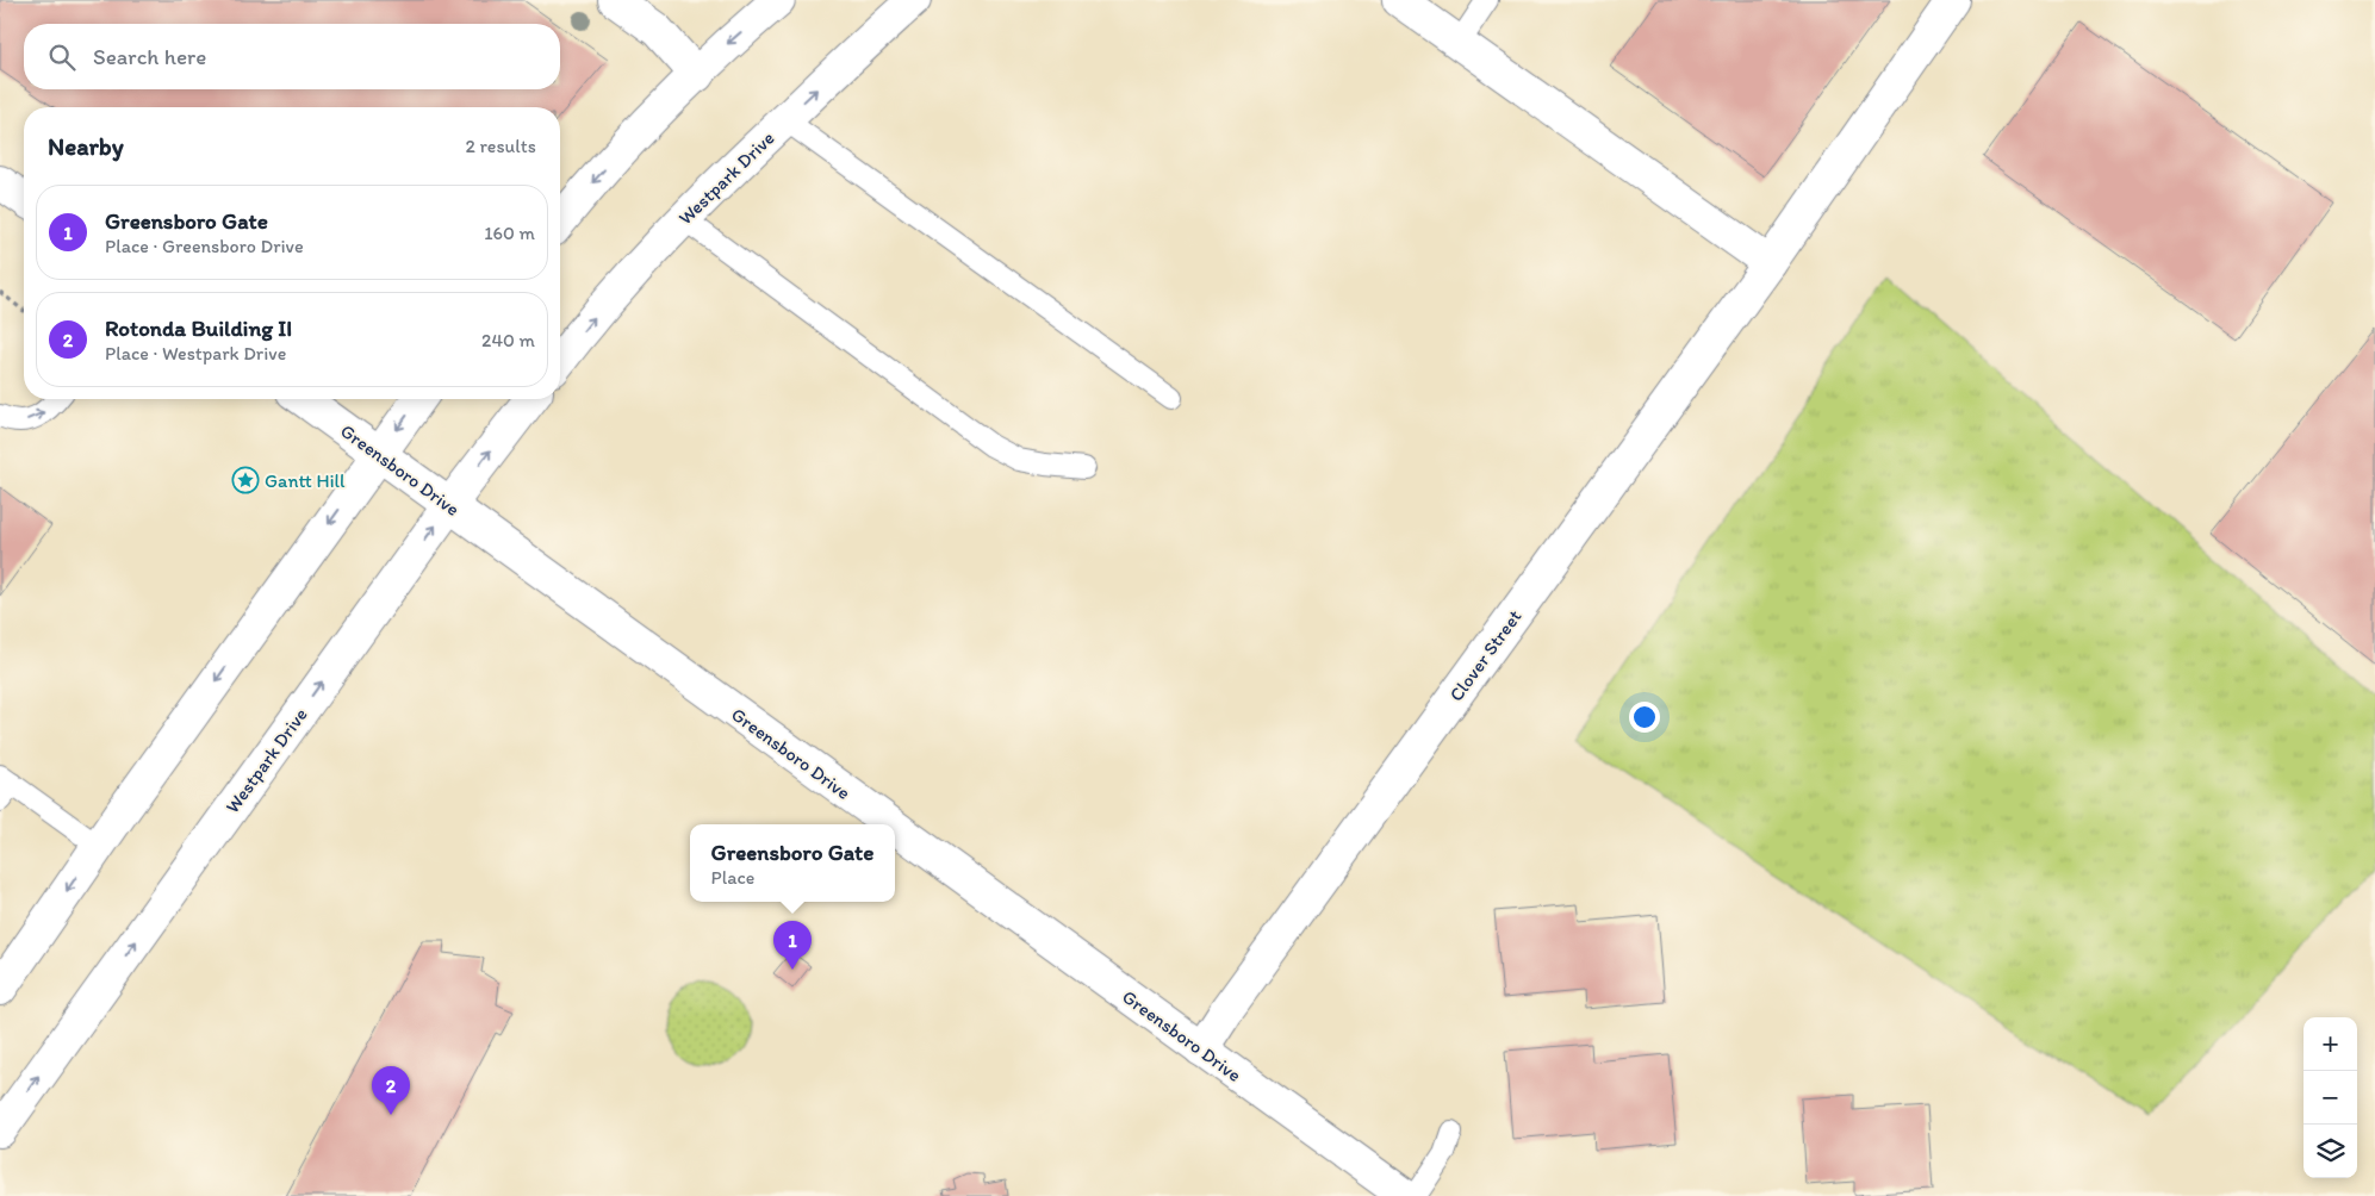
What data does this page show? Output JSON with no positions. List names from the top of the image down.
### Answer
{
  "streets": {
    "street": ["Westpark Drive", "Greensboro Drive", "Clover Street"]
  },
  "crossings": [
    ["Westpark Drive", "Greensboro Drive"],
    ["Greensboro Drive", "Clover Street"]
  ],
  "places": {
    "place": ["Gantt Hill"]
  },
  "page": {
    "search": "Search here",
    "heading": ["Nearby", "2 results"],
    "list": [
      {
        "mark": "1",
        "name": "Greensboro Gate",
        "note": "Place · Greensboro Drive",
        "value": "160 m"
      },
      {
        "mark": "2",
        "name": "Rotonda Building II",
        "note": "Place · Westpark Drive",
        "value": "240 m"
      }
    ],
    "popup": ["Greensboro Gate", "Place"],
    "pins": ["1", "2"],
    "map_buttons": ["+", "−"]
  }
}
